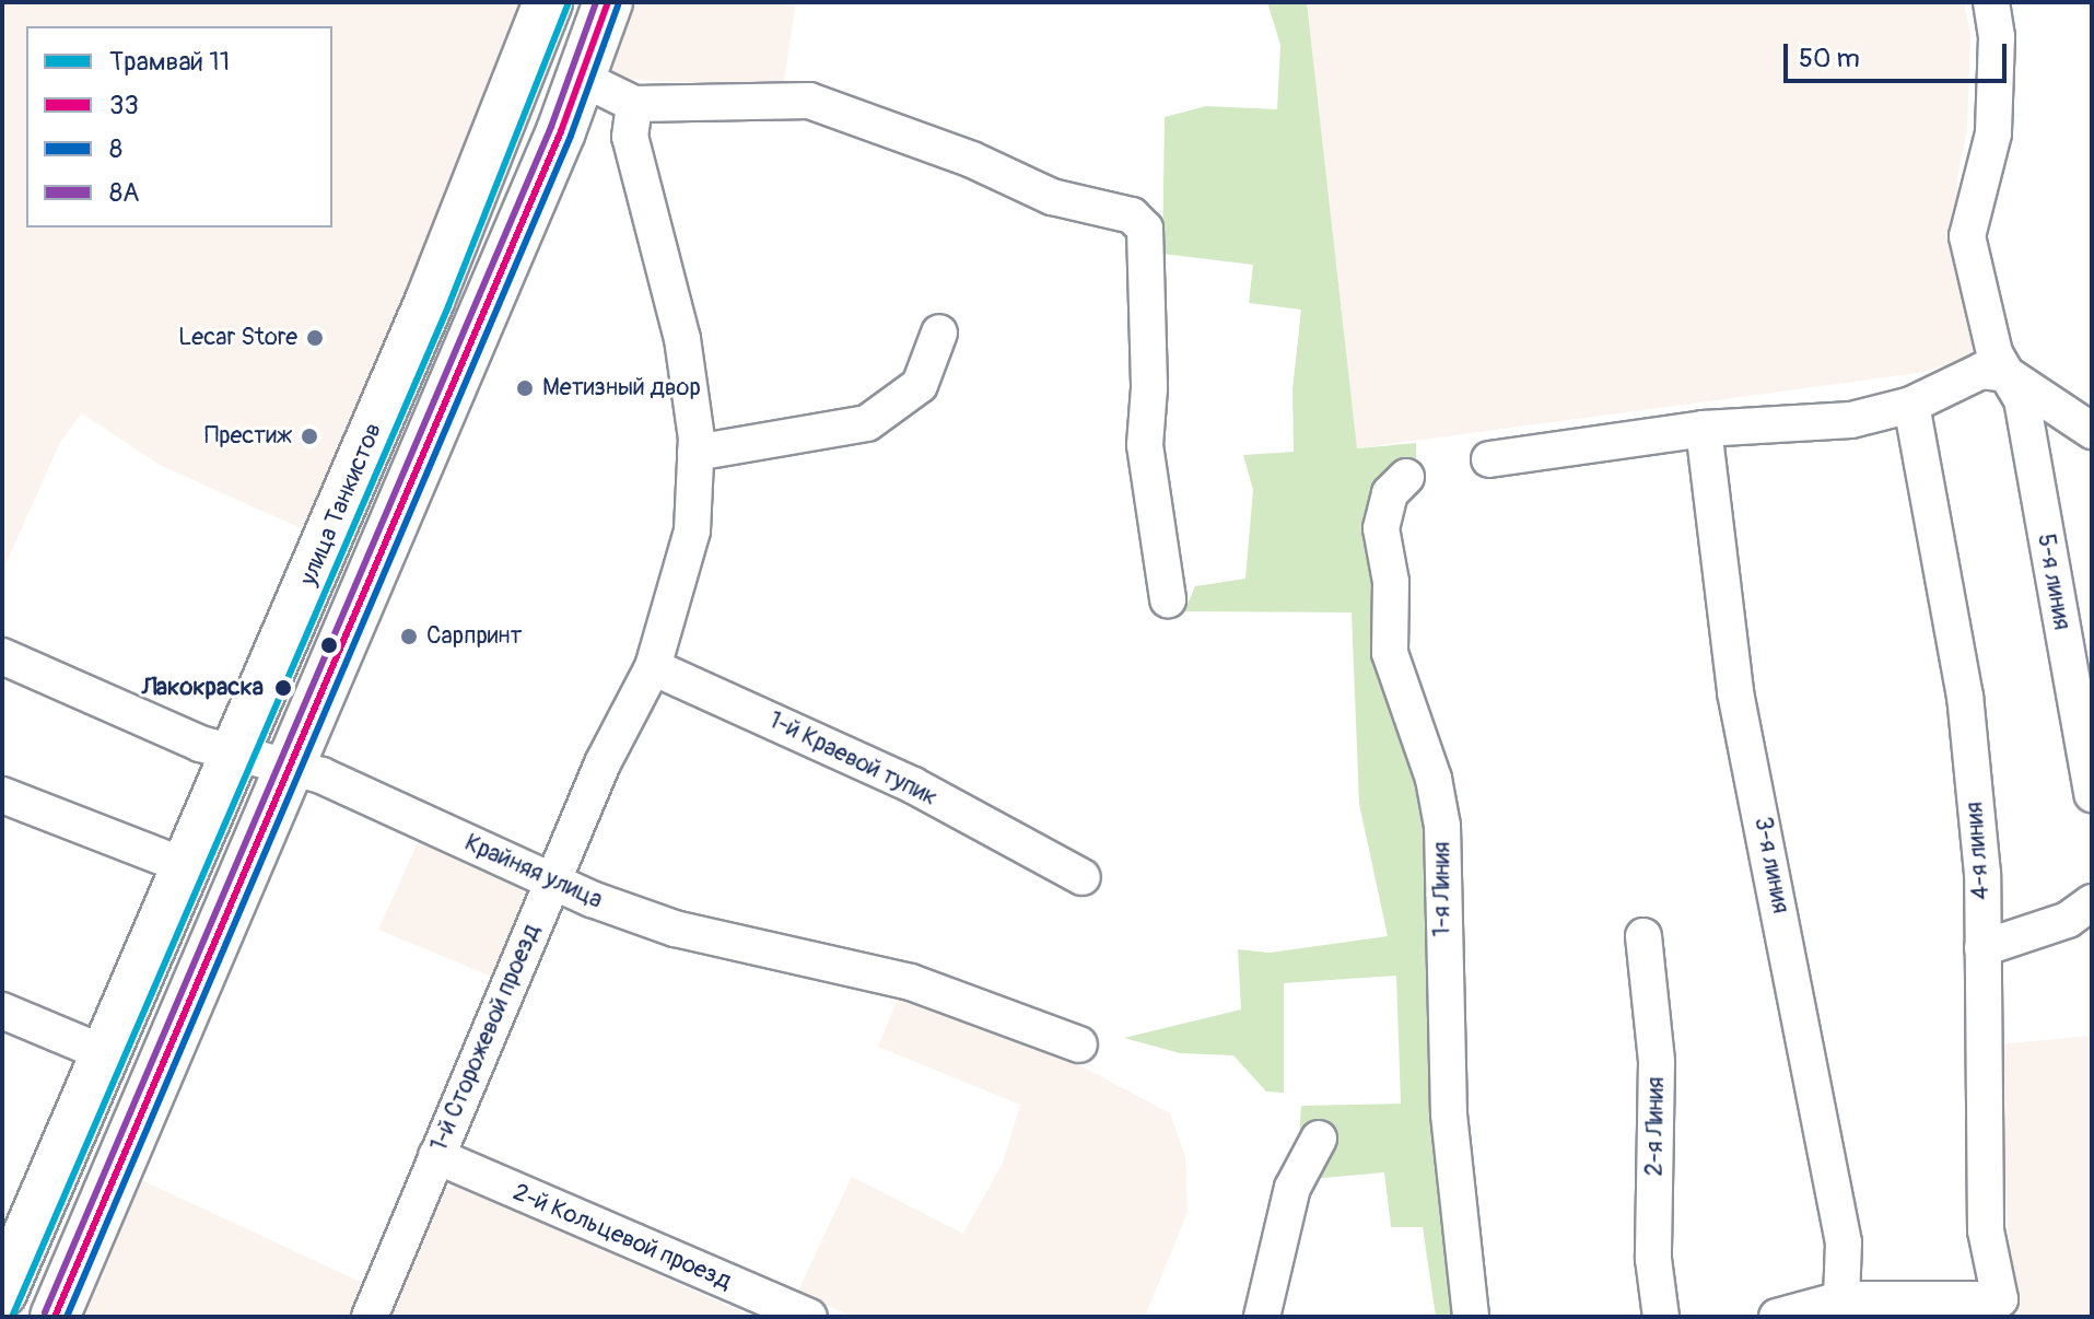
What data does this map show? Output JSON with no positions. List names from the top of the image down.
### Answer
{
  "streets": {
    "main road": ["улица Танкистов"],
    "street": [
      "5-я линия",
      "1-й Краевой тупик",
      "4-я линия",
      "3-я линия",
      "Крайняя улица",
      "1-я Линия",
      "1-й Сторожевой проезд",
      "2-я Линия",
      "2-й Кольцевой проезд"
    ]
  },
  "crossings": [
    ["улица Танкистов", "Крайняя улица"],
    ["1-й Краевой тупик", "1-й Сторожевой проезд"],
    ["4-я линия", "3-я линия"],
    ["Крайняя улица", "1-й Сторожевой проезд"],
    ["1-й Сторожевой проезд", "2-й Кольцевой проезд"]
  ],
  "places": [
    "Lecar Store",
    "Метизный двор",
    "Престиж",
    "Сарпринт",
    "Лакокраска"
  ],
  "lines": [
    "tram line 11",
    "transit line 33",
    "transit line 8А",
    "transit line 8"
  ],
  "legend": [
    "Трамвай 11",
    "33",
    "8",
    "8А"
  ],
  "scale_bar": "50 m"
}
